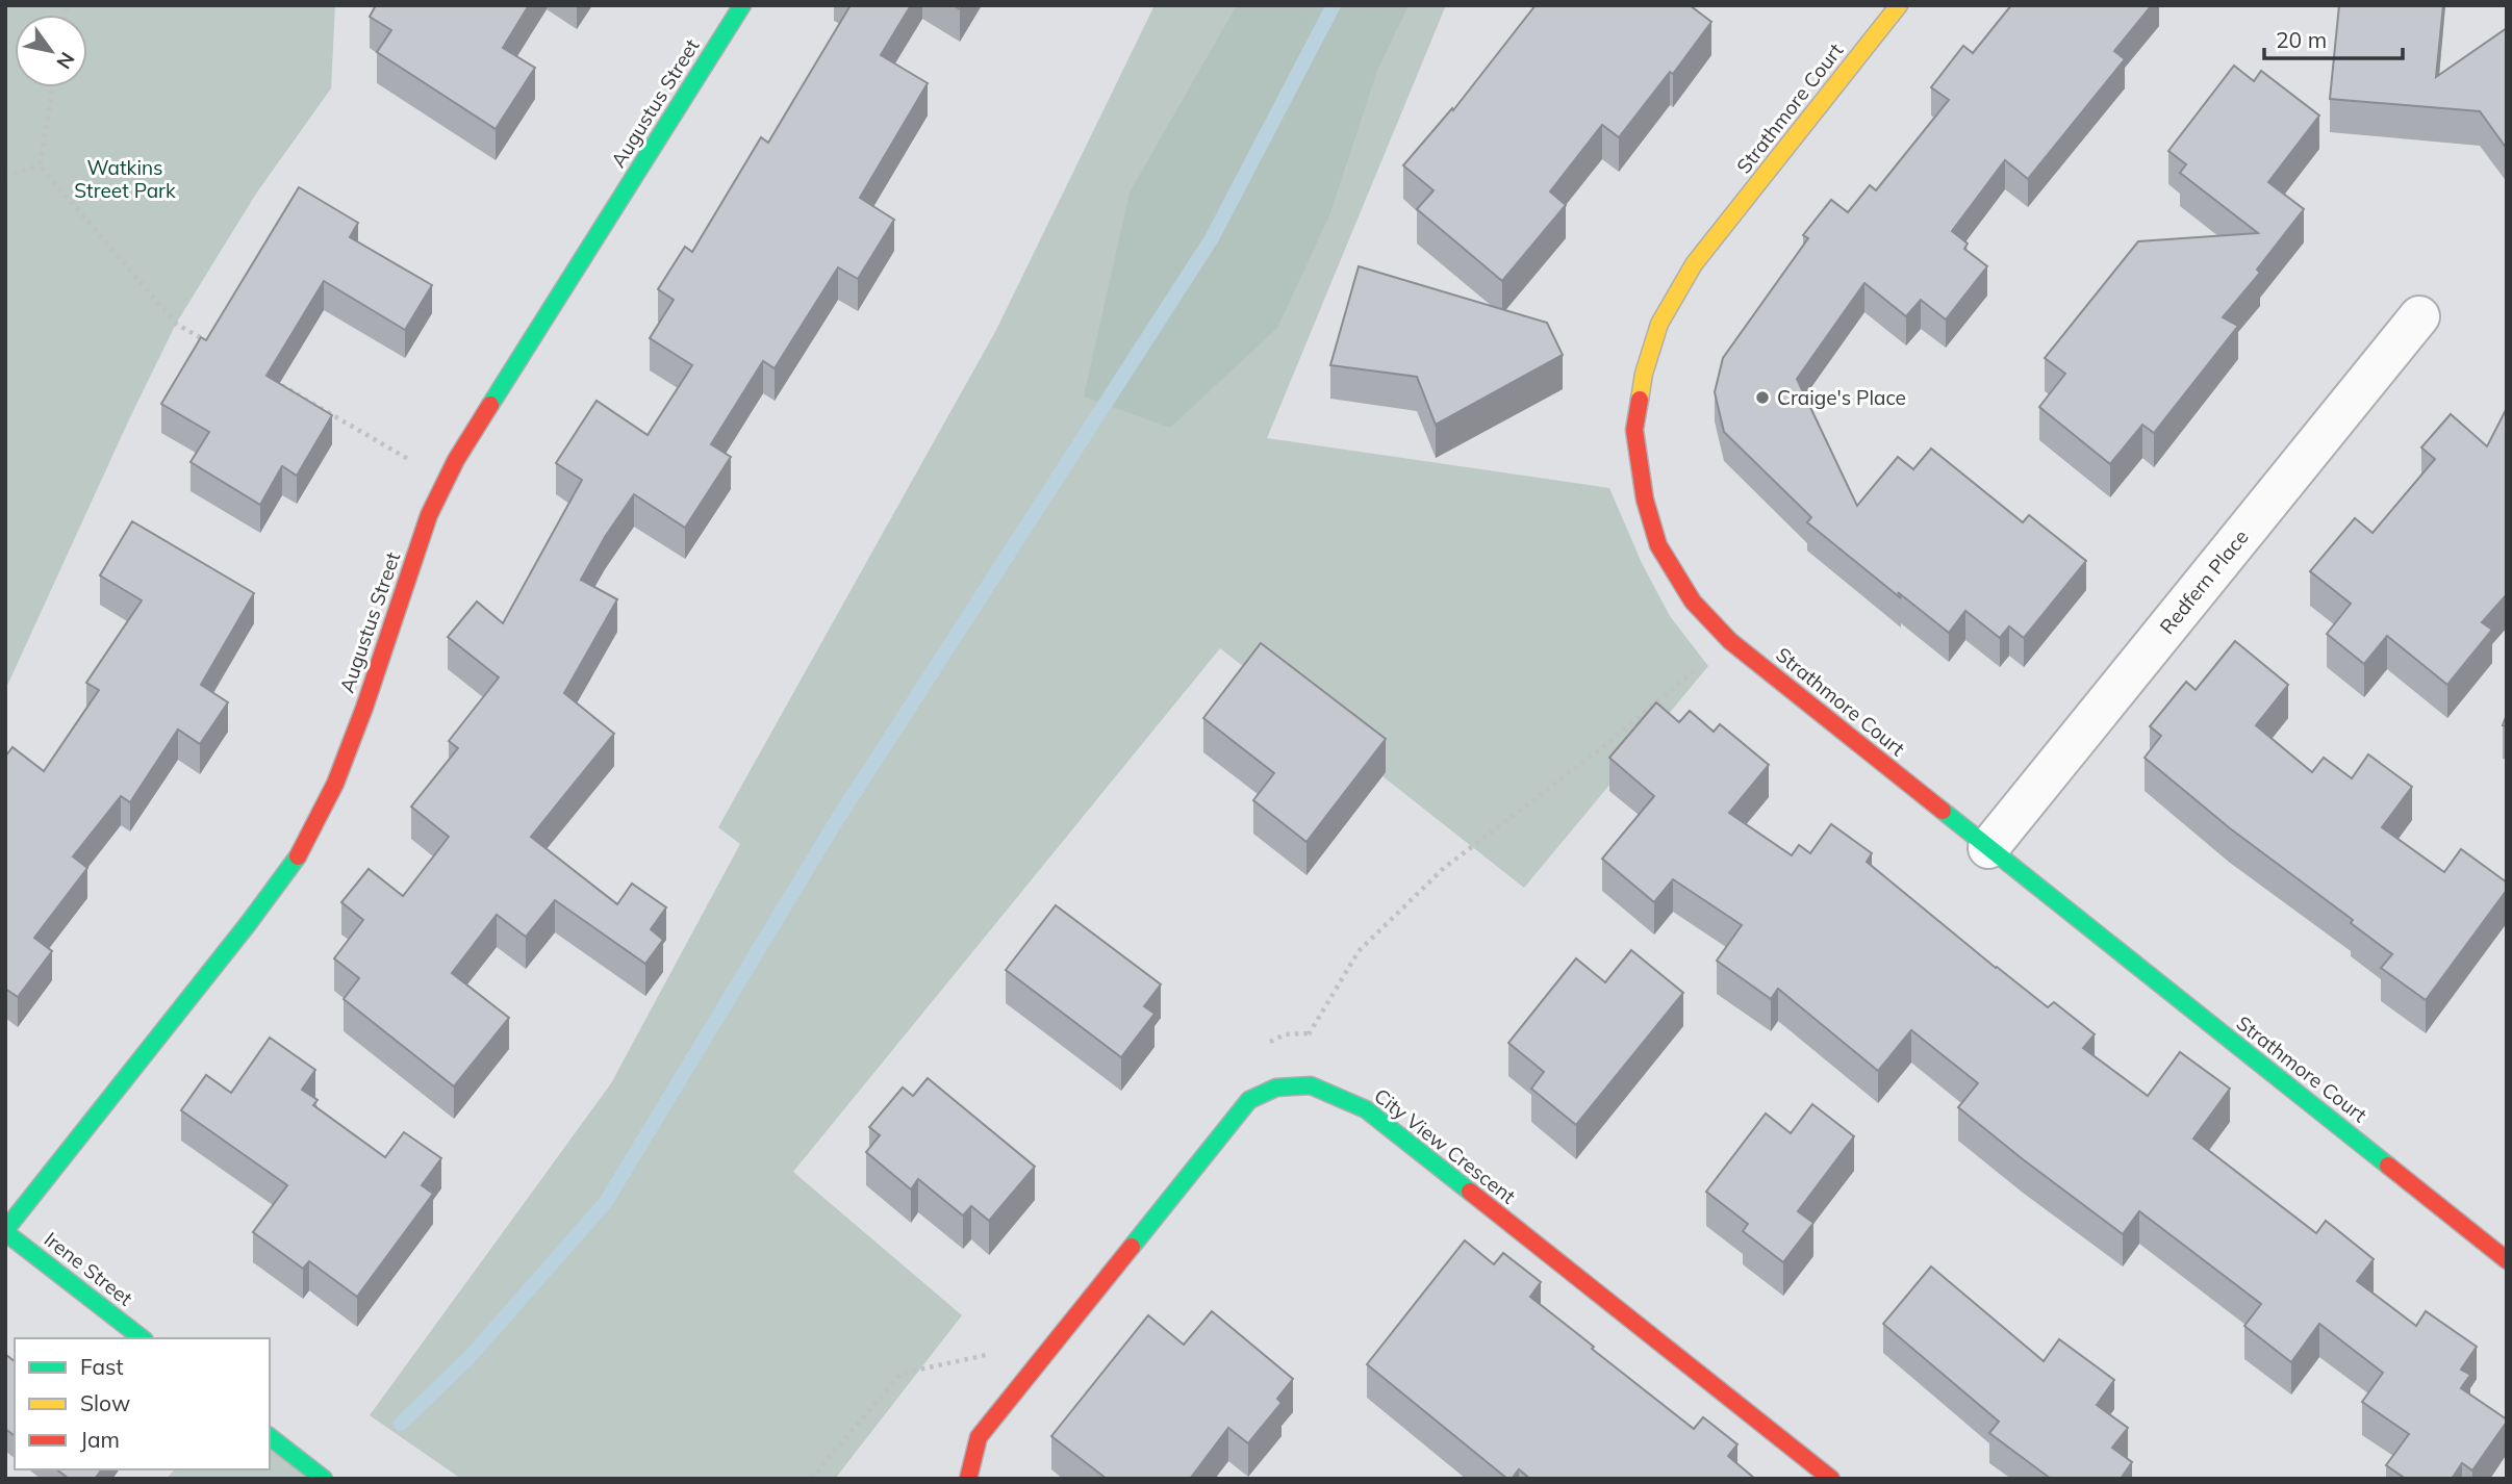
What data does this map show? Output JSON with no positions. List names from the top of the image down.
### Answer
{
  "streets": {
    "street": [
      "Augustus Street",
      "Strathmore Court",
      "Redfern Place",
      "City View Crescent",
      "Irene Street"
    ]
  },
  "crossings": [
    ["Augustus Street", "Irene Street"],
    ["Strathmore Court", "Redfern Place"]
  ],
  "parks": ["Watkins Street Park"],
  "places": ["Craige's Place"],
  "legend": ["Fast", "Slow", "Jam"],
  "scale_bar": "20 m",
  "north": "bottom right"
}
